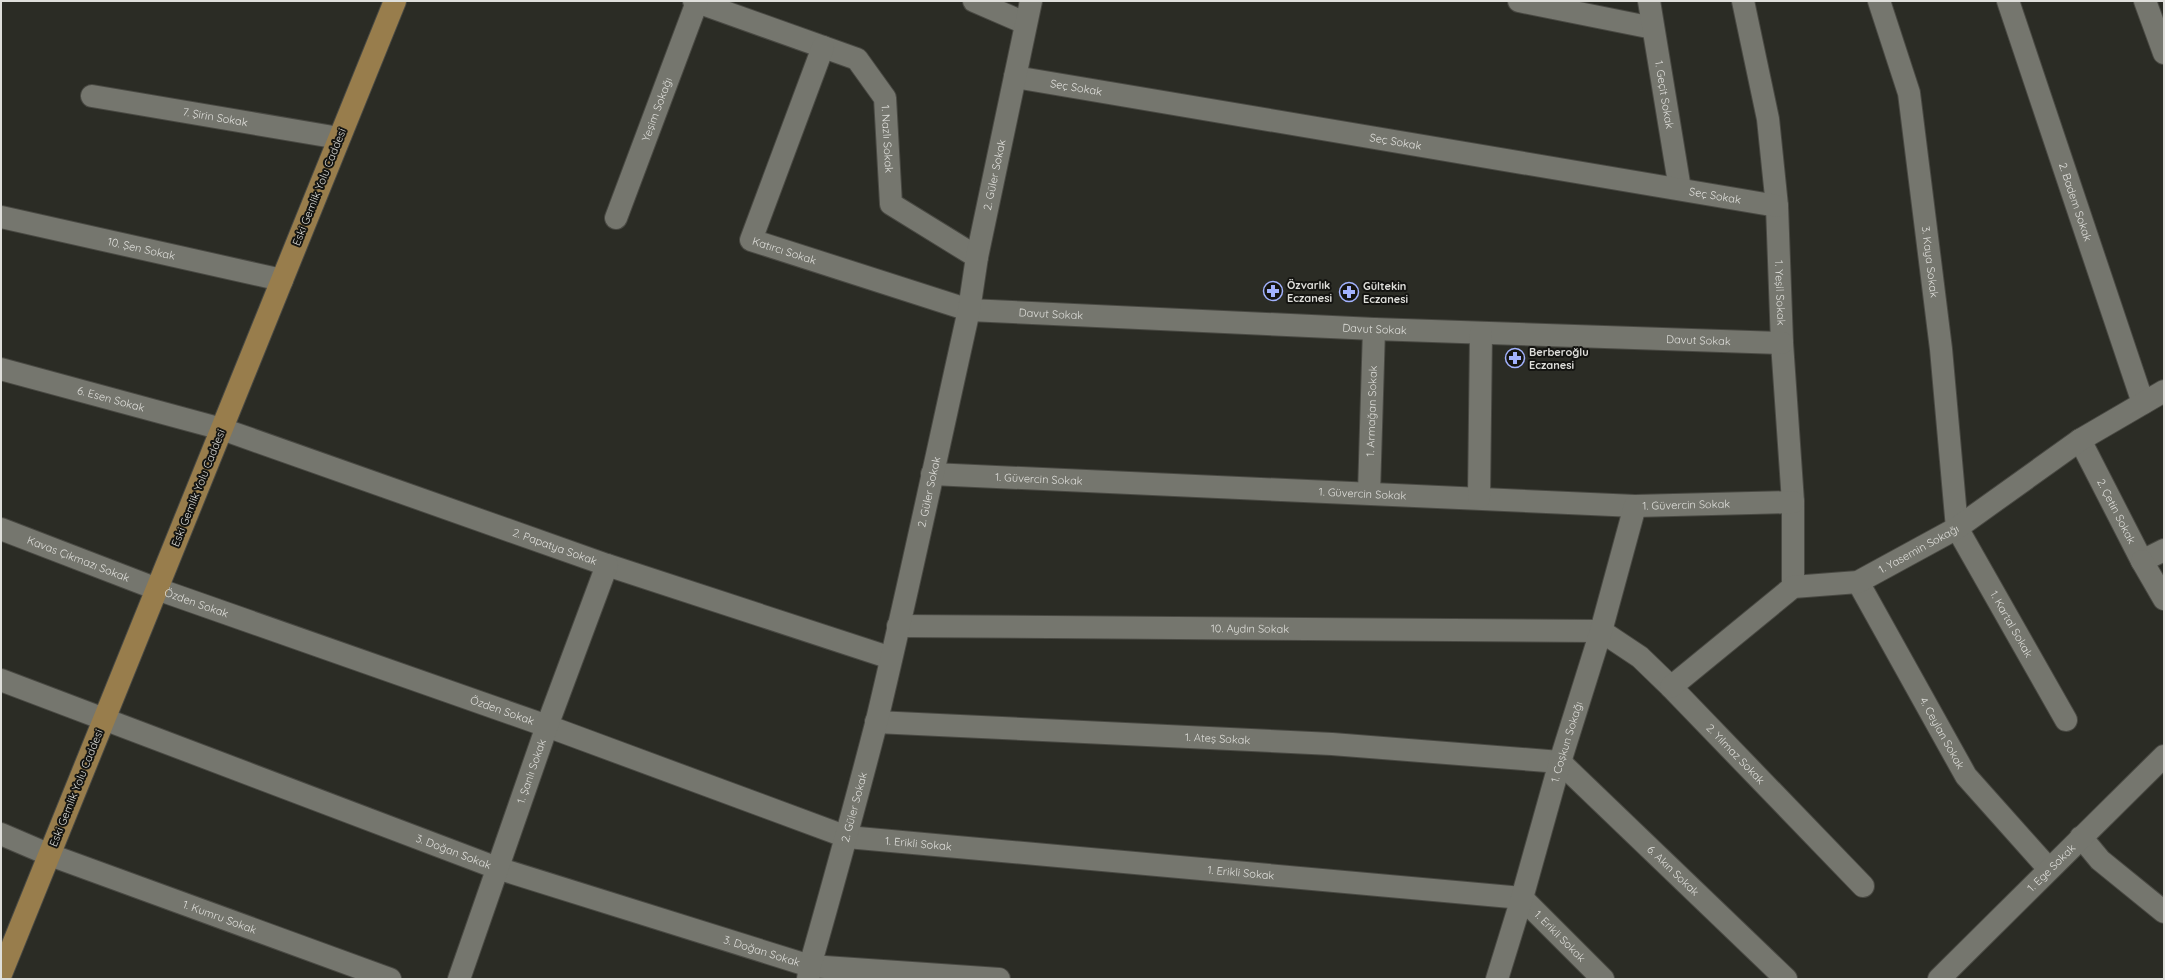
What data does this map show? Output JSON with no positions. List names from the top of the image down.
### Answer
{
  "streets": {
    "main road": ["Eski Gemlik Yolu Caddesi"],
    "street": [
      "Seç Sokak",
      "1. Geçit Sokak",
      "Yeşim Sokağı",
      "7. Şirin Sokak",
      "1. Nazlı Sokak",
      "2. Güler Sokak",
      "2. Badem Sokak",
      "10. Şen Sokak",
      "Katırcı Sokak",
      "3. Kaya Sokak",
      "1. Yeşil Sokak",
      "Davut Sokak",
      "6. Esen Sokak",
      "1. Armağan Sokak",
      "1. Güvercin Sokak",
      "2. Çetin Sokak",
      "2. Papatya Sokak",
      "1. Yasemin Sokağı",
      "Kavas Çıkmazı Sokak",
      "Özden Sokak",
      "1. Kartal Sokak",
      "10. Aydın Sokak",
      "4. Ceylan Sokak",
      "1. Ateş Sokak",
      "1. Coşkun Sokağı",
      "2. Yılmaz Sokak",
      "1. Şanlı Sokak",
      "1. Erikli Sokak",
      "3. Doğan Sokak",
      "1. Ege Sokak",
      "6. Akın Sokak",
      "1. Kumru Sokak"
    ]
  },
  "crossings": [
    ["Seç Sokak", "1. Geçit Sokak"],
    ["Seç Sokak", "2. Güler Sokak"],
    ["Seç Sokak", "1. Yeşil Sokak"],
    ["Yeşim Sokağı", "1. Nazlı Sokak"],
    ["7. Şirin Sokak", "Eski Gemlik Yolu Caddesi"],
    ["1. Nazlı Sokak", "2. Güler Sokak"],
    ["1. Nazlı Sokak", "Katırcı Sokak"],
    ["2. Güler Sokak", "Katırcı Sokak"],
    ["2. Güler Sokak", "Davut Sokak"],
    ["2. Güler Sokak", "1. Güvercin Sokak"],
    ["2. Güler Sokak", "2. Papatya Sokak"],
    ["2. Güler Sokak", "Özden Sokak"],
    ["2. Güler Sokak", "10. Aydın Sokak"],
    ["2. Güler Sokak", "1. Ateş Sokak"],
    ["2. Güler Sokak", "1. Erikli Sokak"],
    ["2. Güler Sokak", "3. Doğan Sokak"],
    ["Eski Gemlik Yolu Caddesi", "10. Şen Sokak"],
    ["Eski Gemlik Yolu Caddesi", "6. Esen Sokak"],
    ["Eski Gemlik Yolu Caddesi", "2. Papatya Sokak"],
    ["Eski Gemlik Yolu Caddesi", "Kavas Çıkmazı Sokak"],
    ["Eski Gemlik Yolu Caddesi", "Özden Sokak"],
    ["Eski Gemlik Yolu Caddesi", "3. Doğan Sokak"],
    ["Eski Gemlik Yolu Caddesi", "1. Kumru Sokak"],
    ["2. Badem Sokak", "1. Yasemin Sokağı"],
    ["Katırcı Sokak", "Davut Sokak"],
    ["3. Kaya Sokak", "1. Yasemin Sokağı"],
    ["3. Kaya Sokak", "1. Kartal Sokak"],
    ["1. Yeşil Sokak", "Davut Sokak"],
    ["1. Yeşil Sokak", "1. Güvercin Sokak"],
    ["1. Yeşil Sokak", "1. Yasemin Sokağı"],
    ["Davut Sokak", "1. Armağan Sokak"],
    ["6. Esen Sokak", "2. Papatya Sokak"],
    ["1. Armağan Sokak", "1. Güvercin Sokak"],
    ["1. Güvercin Sokak", "1. Coşkun Sokağı"],
    ["2. Çetin Sokak", "1. Yasemin Sokağı"],
    ["2. Papatya Sokak", "1. Şanlı Sokak"],
    ["1. Yasemin Sokağı", "1. Kartal Sokak"],
    ["1. Yasemin Sokağı", "4. Ceylan Sokak"],
    ["Kavas Çıkmazı Sokak", "Özden Sokak"],
    ["Özden Sokak", "1. Şanlı Sokak"],
    ["Özden Sokak", "1. Erikli Sokak"],
    ["10. Aydın Sokak", "1. Coşkun Sokağı"],
    ["10. Aydın Sokak", "2. Yılmaz Sokak"],
    ["4. Ceylan Sokak", "1. Ege Sokak"],
    ["1. Ateş Sokak", "1. Coşkun Sokağı"],
    ["1. Ateş Sokak", "6. Akın Sokak"],
    ["1. Coşkun Sokağı", "2. Yılmaz Sokak"],
    ["1. Coşkun Sokağı", "1. Erikli Sokak"],
    ["1. Coşkun Sokağı", "6. Akın Sokak"],
    ["1. Şanlı Sokak", "3. Doğan Sokak"]
  ],
  "places": {
    "pharmacy": ["Özvarlık Eczanesi", "Gültekin Eczanesi", "Berberoğlu Eczanesi"]
  }
}
